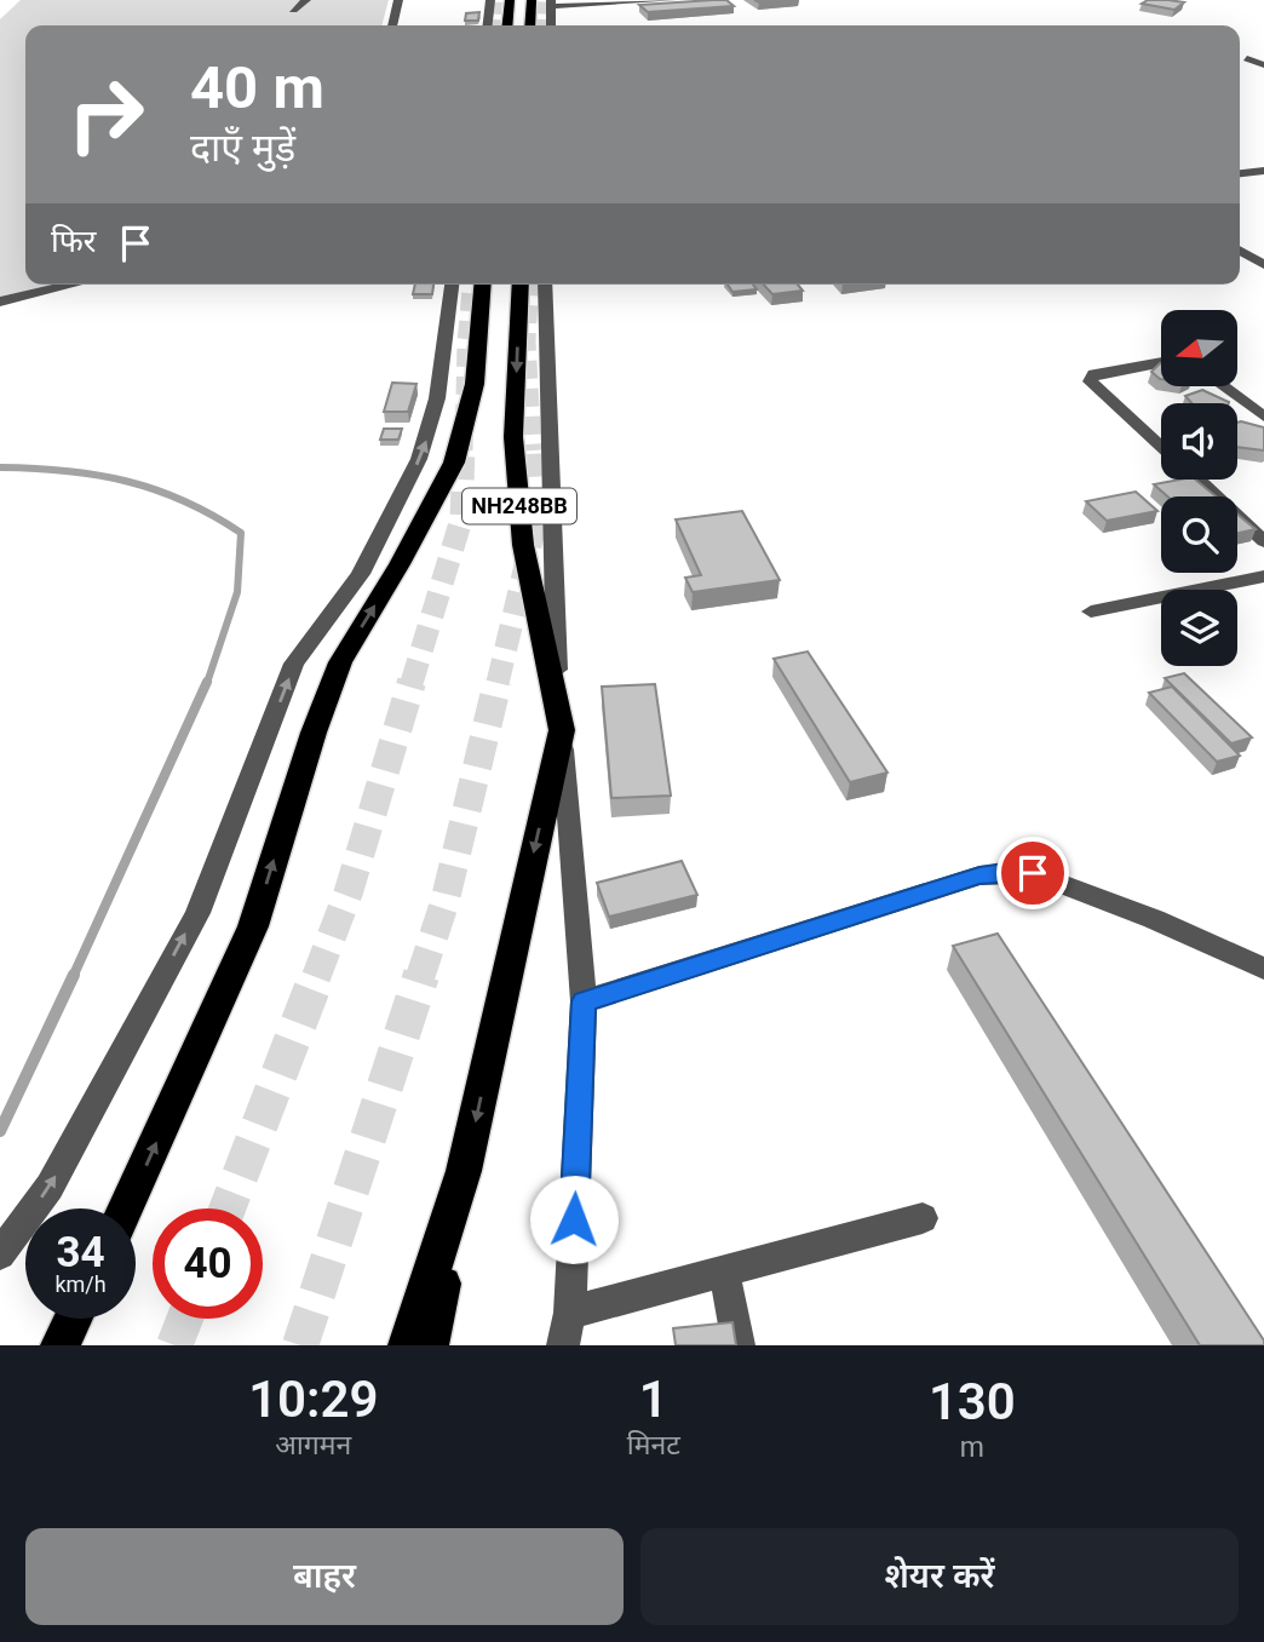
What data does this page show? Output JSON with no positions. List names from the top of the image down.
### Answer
{
  "streets": {
    "highway": ["NH248BB"]
  },
  "north": "left",
  "page": {
    "turn": ["40 m", "दाएँ मुड़ें"],
    "then": "फिर",
    "speed": "34 km/h",
    "limit": "40",
    "eta": [
      "10:29",
      "आगमन",
      "1",
      "मिनट",
      "130",
      "m"
    ],
    "buttons": ["बाहर", "शेयर करें"]
  }
}
